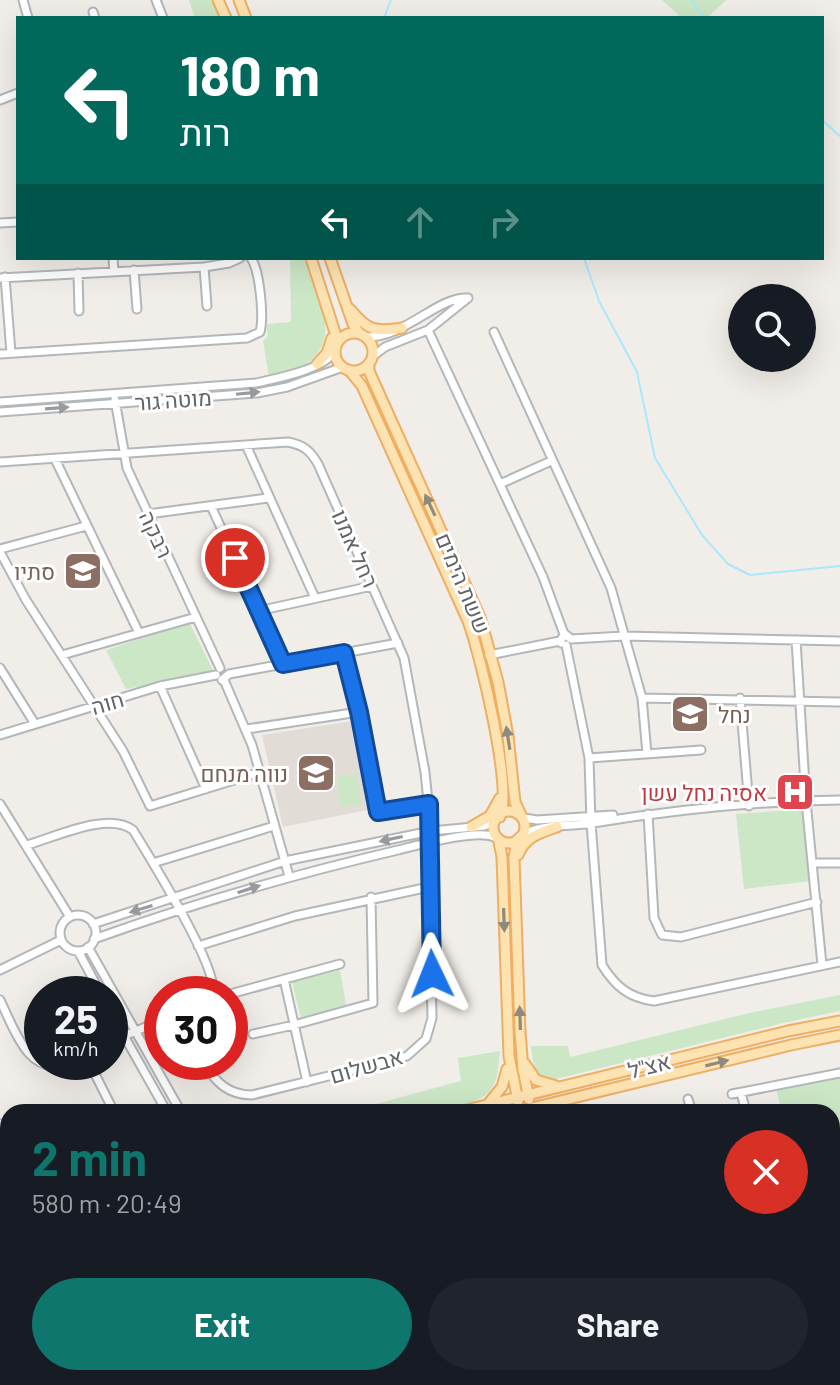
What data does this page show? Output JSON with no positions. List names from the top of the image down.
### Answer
{
  "streets": {
    "main road": ["ששת הימים", "אצ\"ל"],
    "street": [
      "מוטה גור",
      "רבקה",
      "רחל אמנו",
      "חוה",
      "אבשלום"
    ]
  },
  "crossings": [
    ["מוטה גור", "רבקה"],
    ["מוטה גור", "ששת הימים"],
    ["רבקה", "רחל אמנו"],
    ["רבקה", "חוה"],
    ["רחל אמנו", "חוה"],
    ["רחל אמנו", "אבשלום"]
  ],
  "places": {
    "school or university": ["סתיו", "נחל", "נווה מנחם"],
    "hospital": ["אסיה נחל עשן"]
  },
  "page": {
    "turn": ["180 m", "רות"],
    "speed": "25 km/h",
    "limit": "30",
    "heading": ["2 min", "580 m · 20:49"],
    "buttons": ["Exit", "Share"]
  }
}
